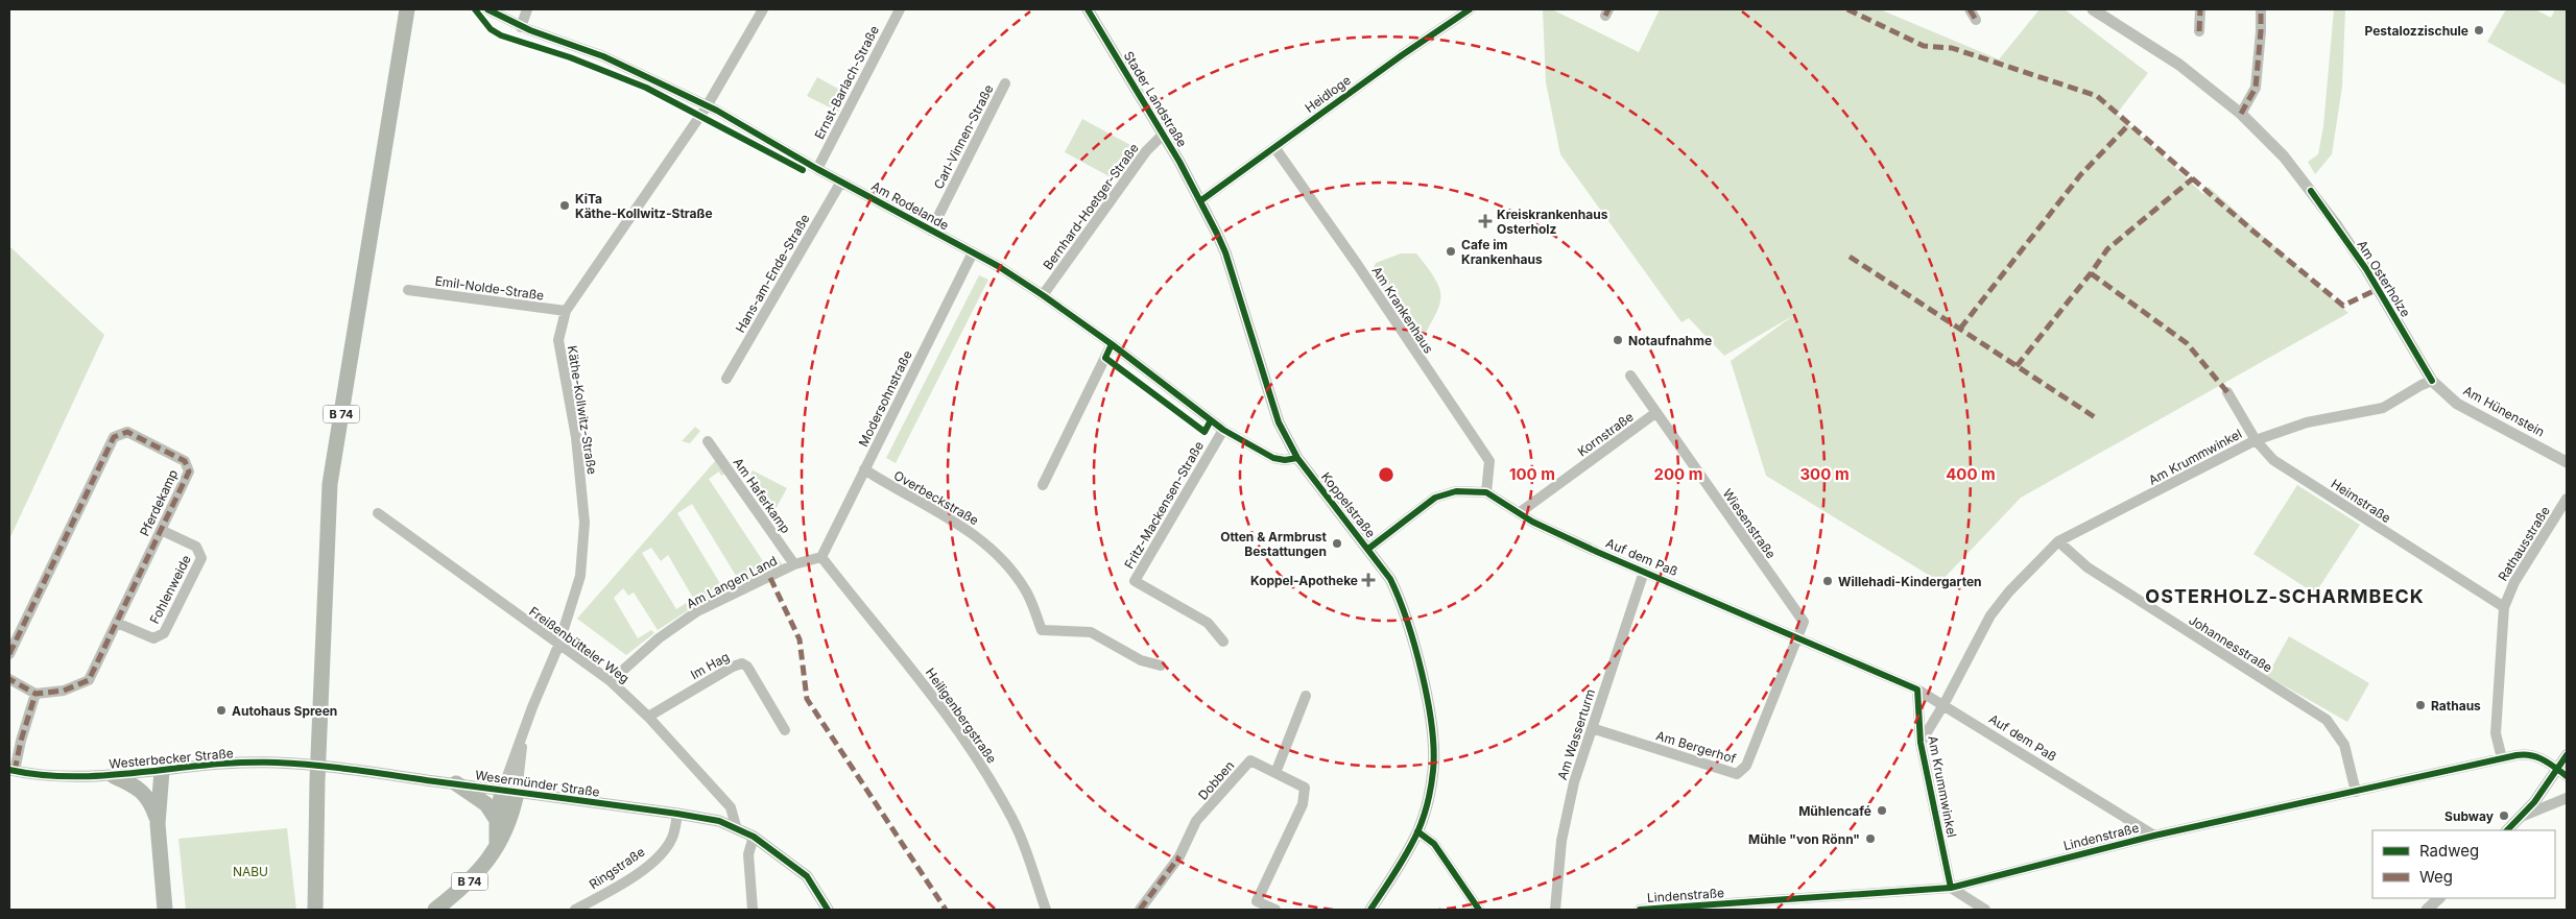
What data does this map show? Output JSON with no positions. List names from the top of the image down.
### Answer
{
  "streets": {
    "main road": ["B 74"],
    "street": [
      "Ernst-Barlach-Straße",
      "Heidloge",
      "Stader Landstraße",
      "Carl-Vinnen-Straße",
      "Am Rodelande",
      "Bernhard-Hoetger-Straße",
      "Hans-am-Ende-Straße",
      "Am Osterholze",
      "Emil-Nolde-Straße",
      "Am Krankenhaus",
      "Modersohnstraße",
      "Käthe-Kollwitz-Straße",
      "Am Hünenstein",
      "Kornstraße",
      "Am Krummwinkel",
      "Am Haferkamp",
      "Overbeckstraße",
      "Heimstraße",
      "Pferdekamp",
      "Fritz-Mackensen-Straße",
      "Koppelstraße",
      "Wiesenstraße",
      "Rathausstraße",
      "Auf dem Paß",
      "Am Langen Land",
      "Fohlenweide",
      "Johannesstraße",
      "Freißenbütteler Weg",
      "Im Hag",
      "Heiligenbergstraße",
      "Am Wasserturm",
      "Am Bergerhof",
      "Westerbecker Straße",
      "Dobben",
      "Wesermünder Straße",
      "Lindenstraße",
      "Ringstraße"
    ]
  },
  "crossings": [
    ["Ernst-Barlach-Straße", "Am Rodelande"],
    ["Heidloge", "Stader Landstraße"],
    ["Heidloge", "Am Krankenhaus"],
    ["Heidloge", "Koppelstraße"],
    ["Stader Landstraße", "Bernhard-Hoetger-Straße"],
    ["Stader Landstraße", "Koppelstraße"],
    ["Carl-Vinnen-Straße", "Am Rodelande"],
    ["Am Rodelande", "Bernhard-Hoetger-Straße"],
    ["Am Rodelande", "Hans-am-Ende-Straße"],
    ["Am Rodelande", "Modersohnstraße"],
    ["Am Rodelande", "Käthe-Kollwitz-Straße"],
    ["Am Rodelande", "Fritz-Mackensen-Straße"],
    ["Am Rodelande", "Koppelstraße"],
    ["Am Osterholze", "Am Hünenstein"],
    ["Emil-Nolde-Straße", "Käthe-Kollwitz-Straße"],
    ["Am Krankenhaus", "Auf dem Paß"],
    ["Modersohnstraße", "Overbeckstraße"],
    ["Modersohnstraße", "Am Langen Land"],
    ["Modersohnstraße", "Heiligenbergstraße"],
    ["Käthe-Kollwitz-Straße", "Freißenbütteler Weg"],
    ["Käthe-Kollwitz-Straße", "Wesermünder Straße"],
    ["Kornstraße", "Wiesenstraße"],
    ["Kornstraße", "Auf dem Paß"],
    ["Am Krummwinkel", "Heimstraße"],
    ["Am Krummwinkel", "Auf dem Paß"],
    ["Am Krummwinkel", "Johannesstraße"],
    ["Am Krummwinkel", "Lindenstraße"],
    ["Am Haferkamp", "Am Langen Land"],
    ["Heimstraße", "Rathausstraße"],
    ["Pferdekamp", "Fohlenweide"],
    ["Wiesenstraße", "Auf dem Paß"],
    ["Wiesenstraße", "Am Bergerhof"],
    ["Rathausstraße", "Lindenstraße"],
    ["Auf dem Paß", "Am Wasserturm"],
    ["Auf dem Paß", "Am Bergerhof"],
    ["Auf dem Paß", "Lindenstraße"],
    ["Am Langen Land", "Freißenbütteler Weg"],
    ["Am Langen Land", "Heiligenbergstraße"],
    ["Johannesstraße", "Lindenstraße"],
    ["Freißenbütteler Weg", "Im Hag"],
    ["Freißenbütteler Weg", "Wesermünder Straße"],
    ["Am Wasserturm", "Am Bergerhof"],
    ["Westerbecker Straße", "Wesermünder Straße"],
    ["Wesermünder Straße", "Ringstraße"]
  ],
  "districts": ["OSTERHOLZ-SCHARMBECK"],
  "parks": ["NABU"],
  "places": {
    "other": [
      "Pestalozzischule",
      "KiTa Käthe-Kollwitz-Straße",
      "Cafe im Krankenhaus",
      "Notaufnahme",
      "Otten & Armbrust Bestattungen",
      "Willehadi-Kindergarten",
      "Rathaus",
      "Autohaus Spreen",
      "Mühlencafé",
      "Subway",
      "Mühle \"von Rönn\""
    ],
    "health": ["Kreiskrankenhaus Osterholz", "Koppel-Apotheke"]
  },
  "legend": ["Radweg", "Weg"],
  "rings": [
    "100 m",
    "200 m",
    "300 m",
    "400 m"
  ]
}
